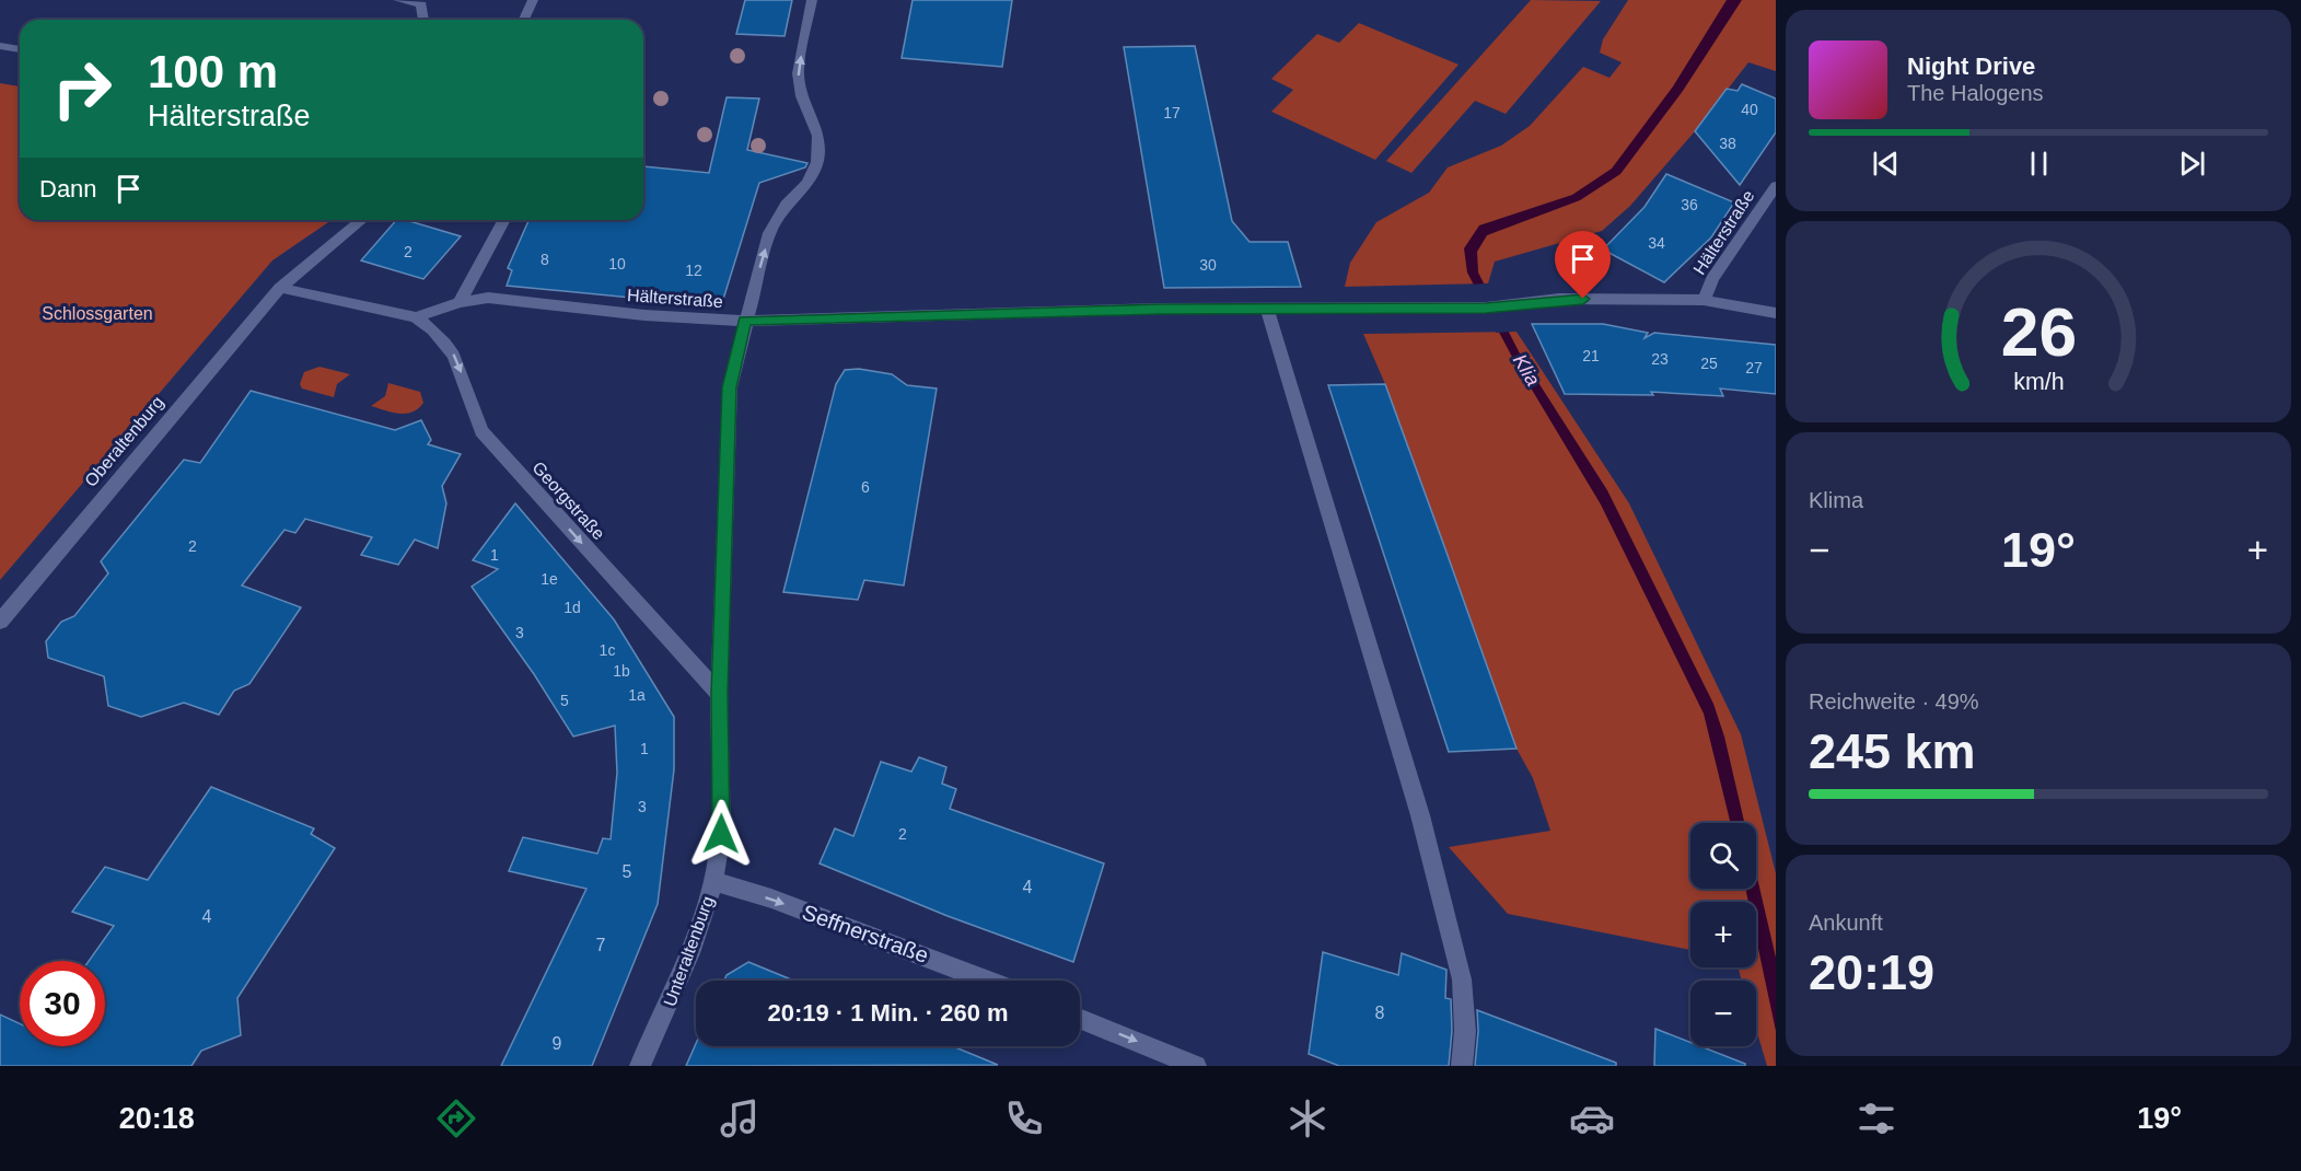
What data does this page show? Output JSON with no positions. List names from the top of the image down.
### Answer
{
  "streets": {
    "street": [
      "Hälterstraße",
      "Oberaltenburg",
      "Georgstraße",
      "Seffnerstraße",
      "Unteraltenburg"
    ]
  },
  "crossings": [
    ["Hälterstraße", "Georgstraße"],
    ["Hälterstraße", "Unteraltenburg"],
    ["Georgstraße", "Unteraltenburg"],
    ["Seffnerstraße", "Unteraltenburg"]
  ],
  "one_way": ["Georgstraße", "Seffnerstraße"],
  "water": ["Klia"],
  "parks": ["Schlossgarten"],
  "house_numbers": [
    "40",
    "17",
    "38",
    "36",
    "34",
    "2",
    "8",
    "10",
    "30",
    "12",
    "21",
    "23",
    "25",
    "27",
    "6",
    "2",
    "1",
    "1e",
    "1d",
    "3",
    "1c",
    "1b",
    "1a",
    "5",
    "1",
    "3",
    "2",
    "5",
    "4",
    "4",
    "7",
    "8",
    "9"
  ],
  "page": {
    "turn": ["100 m", "Hälterstraße"],
    "song": ["Night Drive", "The Halogens"],
    "then": "Dann",
    "tile": [
      "Klima",
      ["Reichweite · 49%", "245 km"],
      ["Ankunft", "20:19"]
    ],
    "heat": ["−", "19°", "+"],
    "map_buttons": ["+", "−"],
    "limit": "30",
    "trip": "20:19 · 1 Min. · 260 m",
    "tabs": ["20:18", "19°"],
    "gauge": ["26", "km/h"]
  }
}
